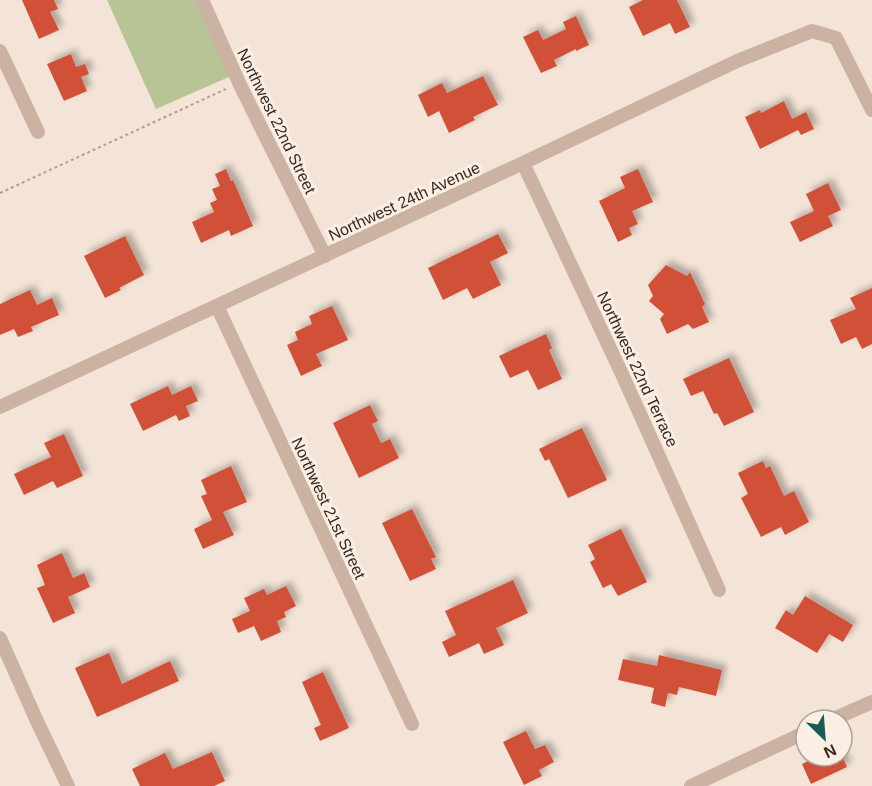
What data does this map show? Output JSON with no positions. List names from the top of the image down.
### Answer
{
  "streets": {
    "street": [
      "Northwest 22nd Street",
      "Northwest 24th Avenue",
      "Northwest 22nd Terrace",
      "Northwest 21st Street"
    ]
  },
  "crossings": [
    ["Northwest 22nd Street", "Northwest 24th Avenue"],
    ["Northwest 24th Avenue", "Northwest 22nd Terrace"],
    ["Northwest 24th Avenue", "Northwest 21st Street"]
  ],
  "north": "bottom right"
}
